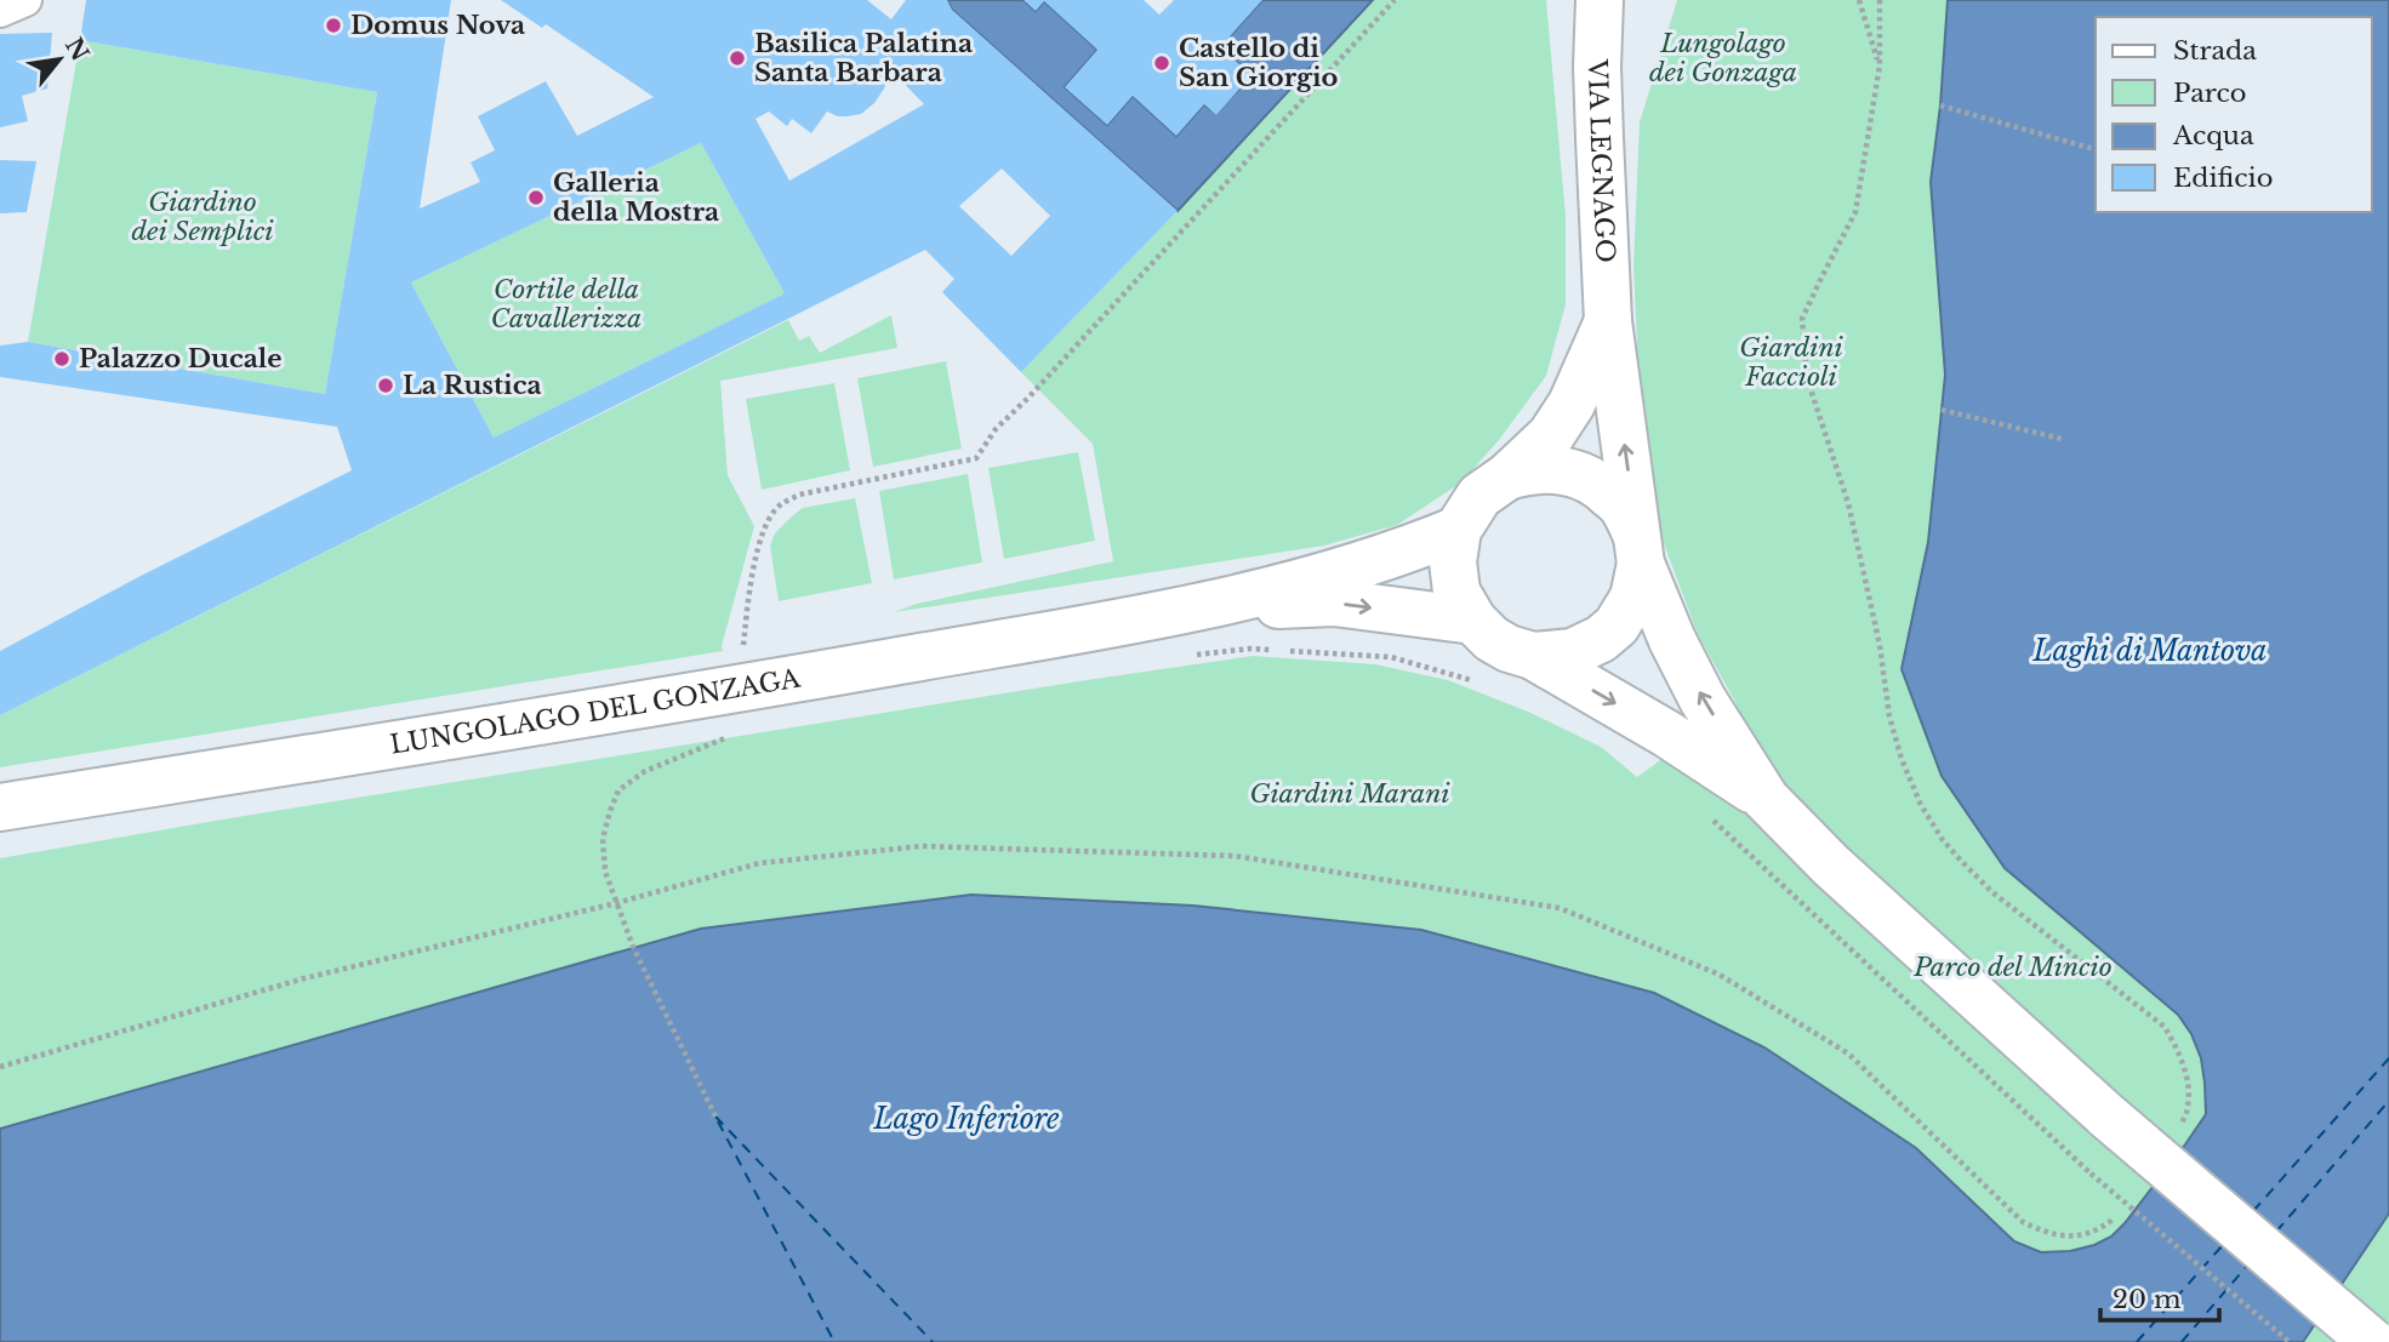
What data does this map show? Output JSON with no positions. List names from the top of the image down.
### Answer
{
  "streets": {
    "main road": ["VIA LEGNAGO", "LUNGOLAGO DEL GONZAGA"]
  },
  "crossings": [
    ["VIA LEGNAGO", "LUNGOLAGO DEL GONZAGA"]
  ],
  "water": ["Laghi di Mantova", "Lago Inferiore"],
  "parks": [
    "Lungolago dei Gonzaga",
    "Giardino dei Semplici",
    "Cortile della Cavallerizza",
    "Giardini Faccioli",
    "Giardini Marani",
    "Parco del Mincio"
  ],
  "places": [
    "Domus Nova",
    "Basilica Palatina Santa Barbara",
    "Castello di San Giorgio",
    "Galleria della Mostra",
    "Palazzo Ducale",
    "La Rustica"
  ],
  "legend": [
    "Strada",
    "Parco",
    "Acqua",
    "Edificio"
  ],
  "scale_bar": "20 m",
  "north": "top right"
}
